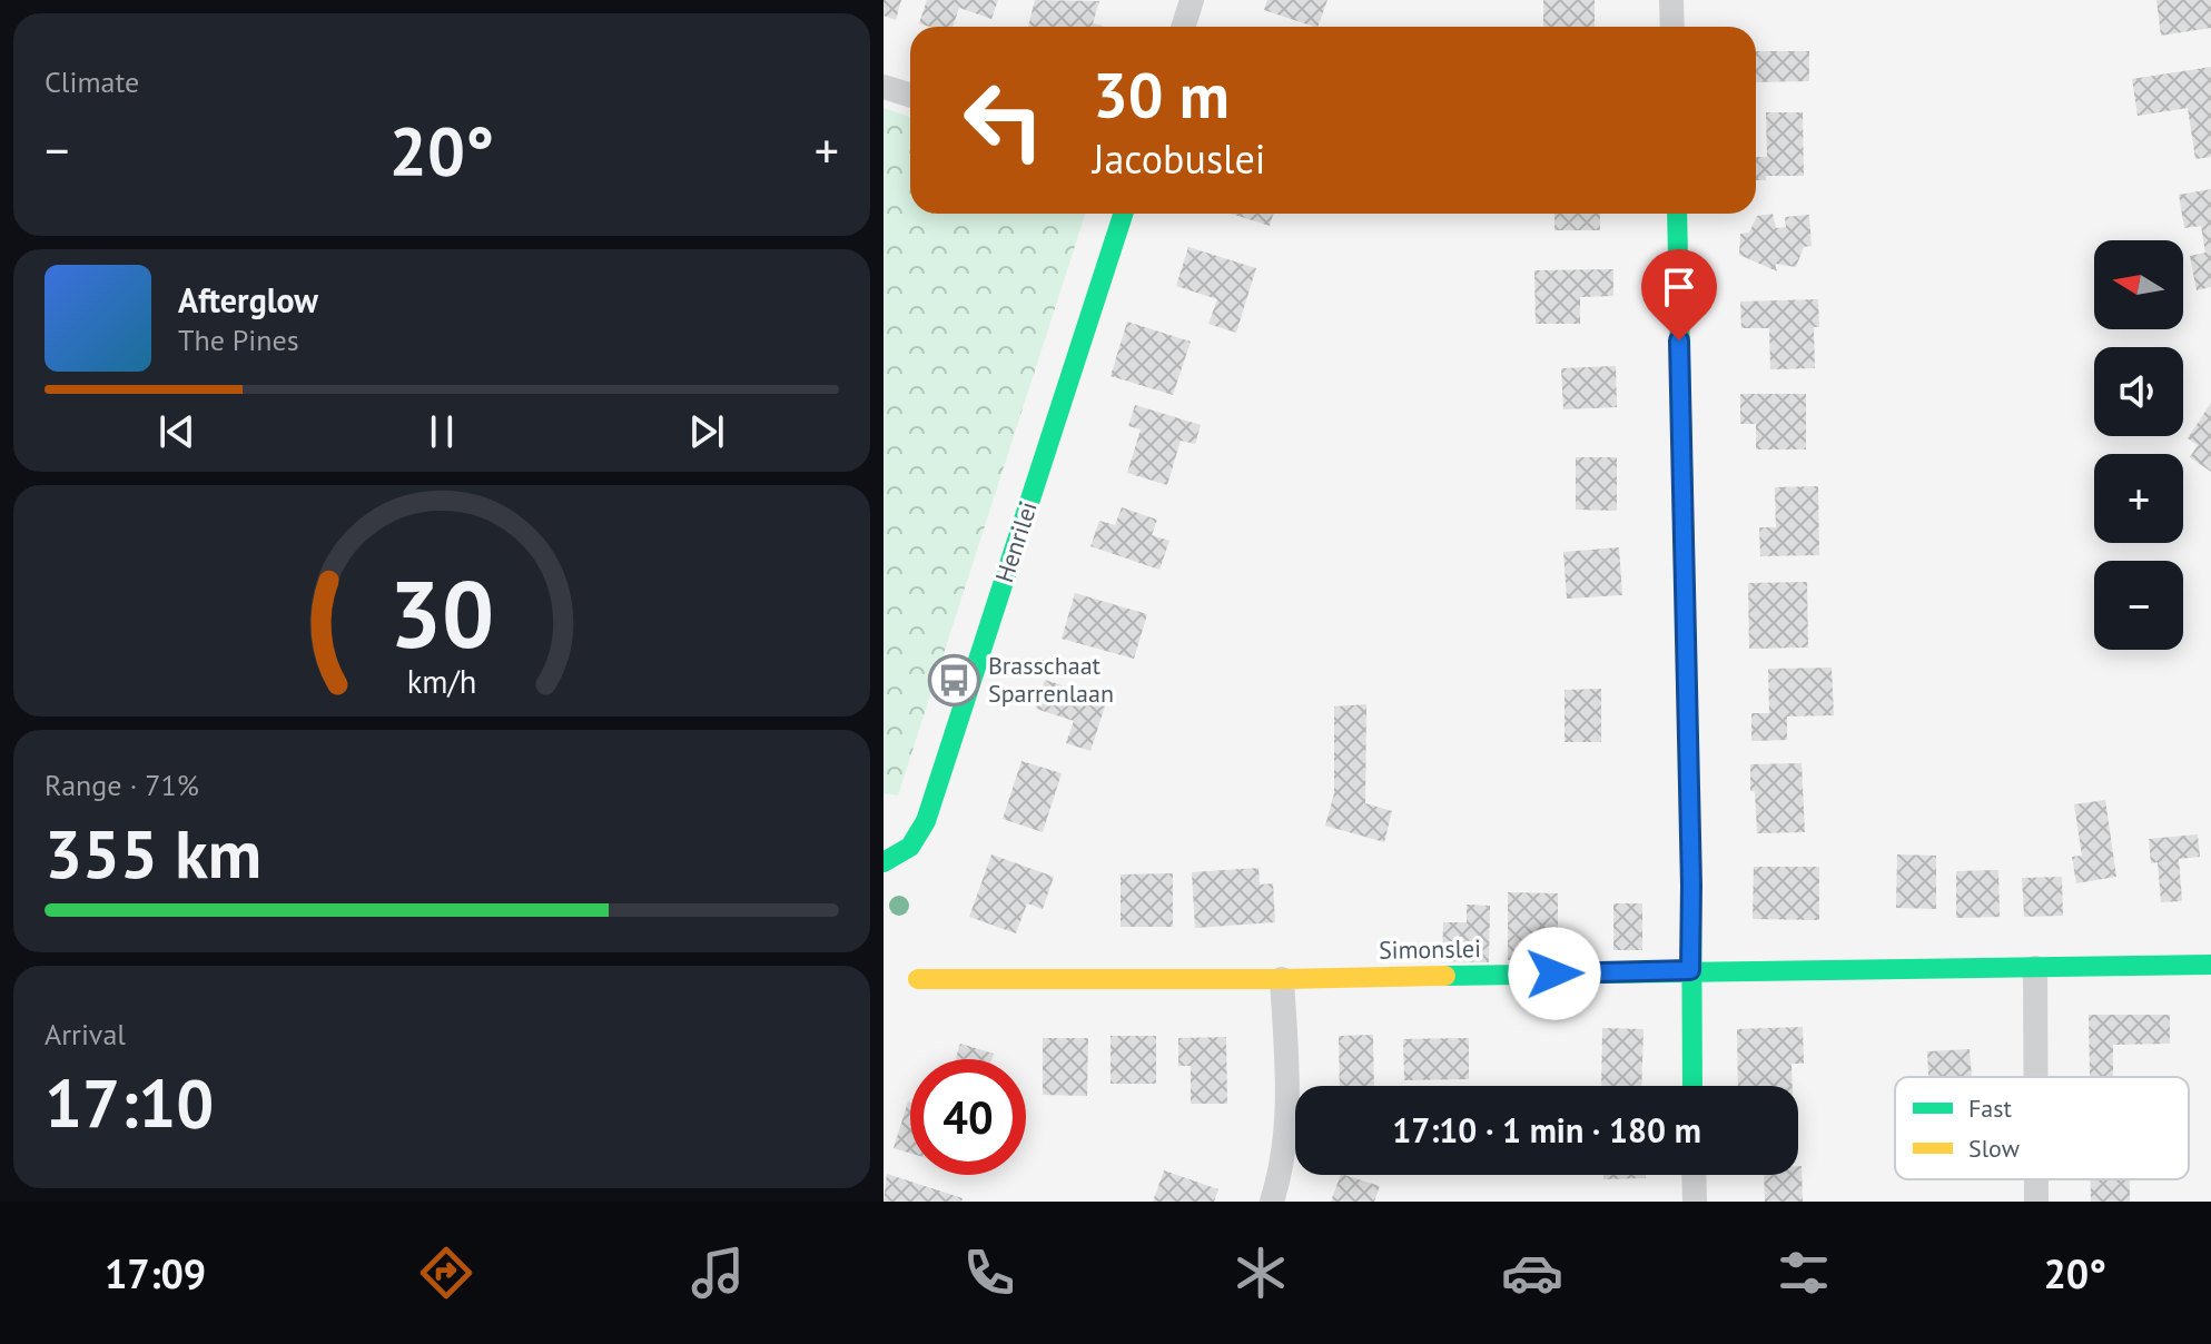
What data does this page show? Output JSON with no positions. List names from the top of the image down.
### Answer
{
  "streets": {
    "street": ["Henrilei", "Simonslei"]
  },
  "places": {
    "bus stop": ["Brasschaat Sparrenlaan"]
  },
  "legend": ["Fast", "Slow"],
  "north": "left",
  "page": {
    "tile": [
      "Climate",
      ["Range · 71%", "355 km"],
      ["Arrival", "17:10"]
    ],
    "turn": ["30 m", "Jacobuslei"],
    "heat": ["−", "20°", "+"],
    "map_buttons": ["+", "−"],
    "song": ["Afterglow", "The Pines"],
    "limit": "40",
    "trip": "17:10 · 1 min · 180 m",
    "tabs": ["17:09", "20°"],
    "gauge": ["30", "km/h"]
  }
}
